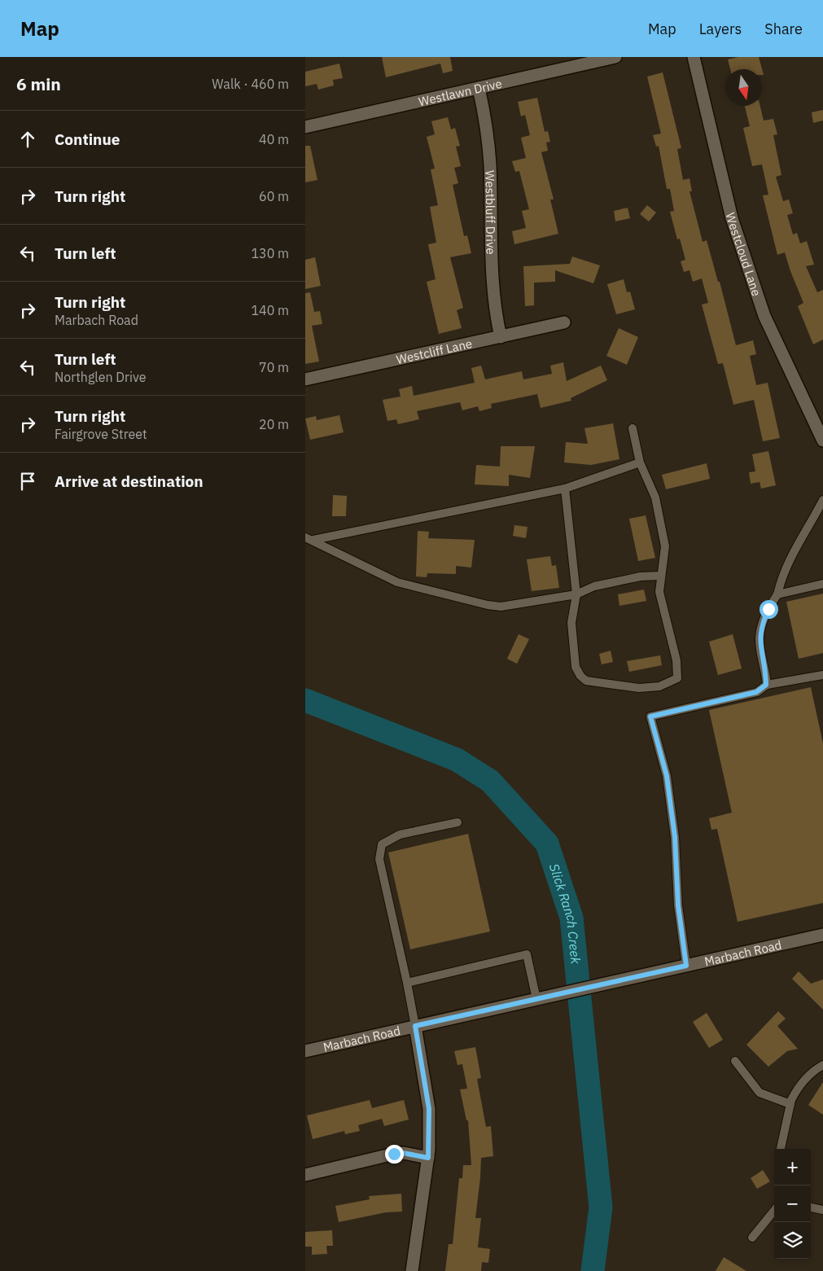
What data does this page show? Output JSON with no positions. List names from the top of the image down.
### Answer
{
  "streets": {
    "street": [
      "Westlawn Drive",
      "Westbluff Drive",
      "Westcloud Lane",
      "Westcliff Lane",
      "Marbach Road"
    ]
  },
  "crossings": [
    ["Westlawn Drive", "Westbluff Drive"],
    ["Westbluff Drive", "Westcliff Lane"]
  ],
  "water": ["Slick Ranch Creek"],
  "north": "bottom",
  "page": {
    "header": "Map",
    "nav": ["Map", "Layers", "Share"],
    "heading": ["6 min", "Walk · 460 m"],
    "list": [
      ["Continue", "40 m"],
      ["Turn right", "60 m"],
      ["Turn left", "130 m"],
      ["Turn right", "Marbach Road", "140 m"],
      ["Turn left", "Northglen Drive", "70 m"],
      ["Turn right", "Fairgrove Street", "20 m"],
      "Arrive at destination"
    ],
    "map_buttons": ["+", "−"]
  }
}
